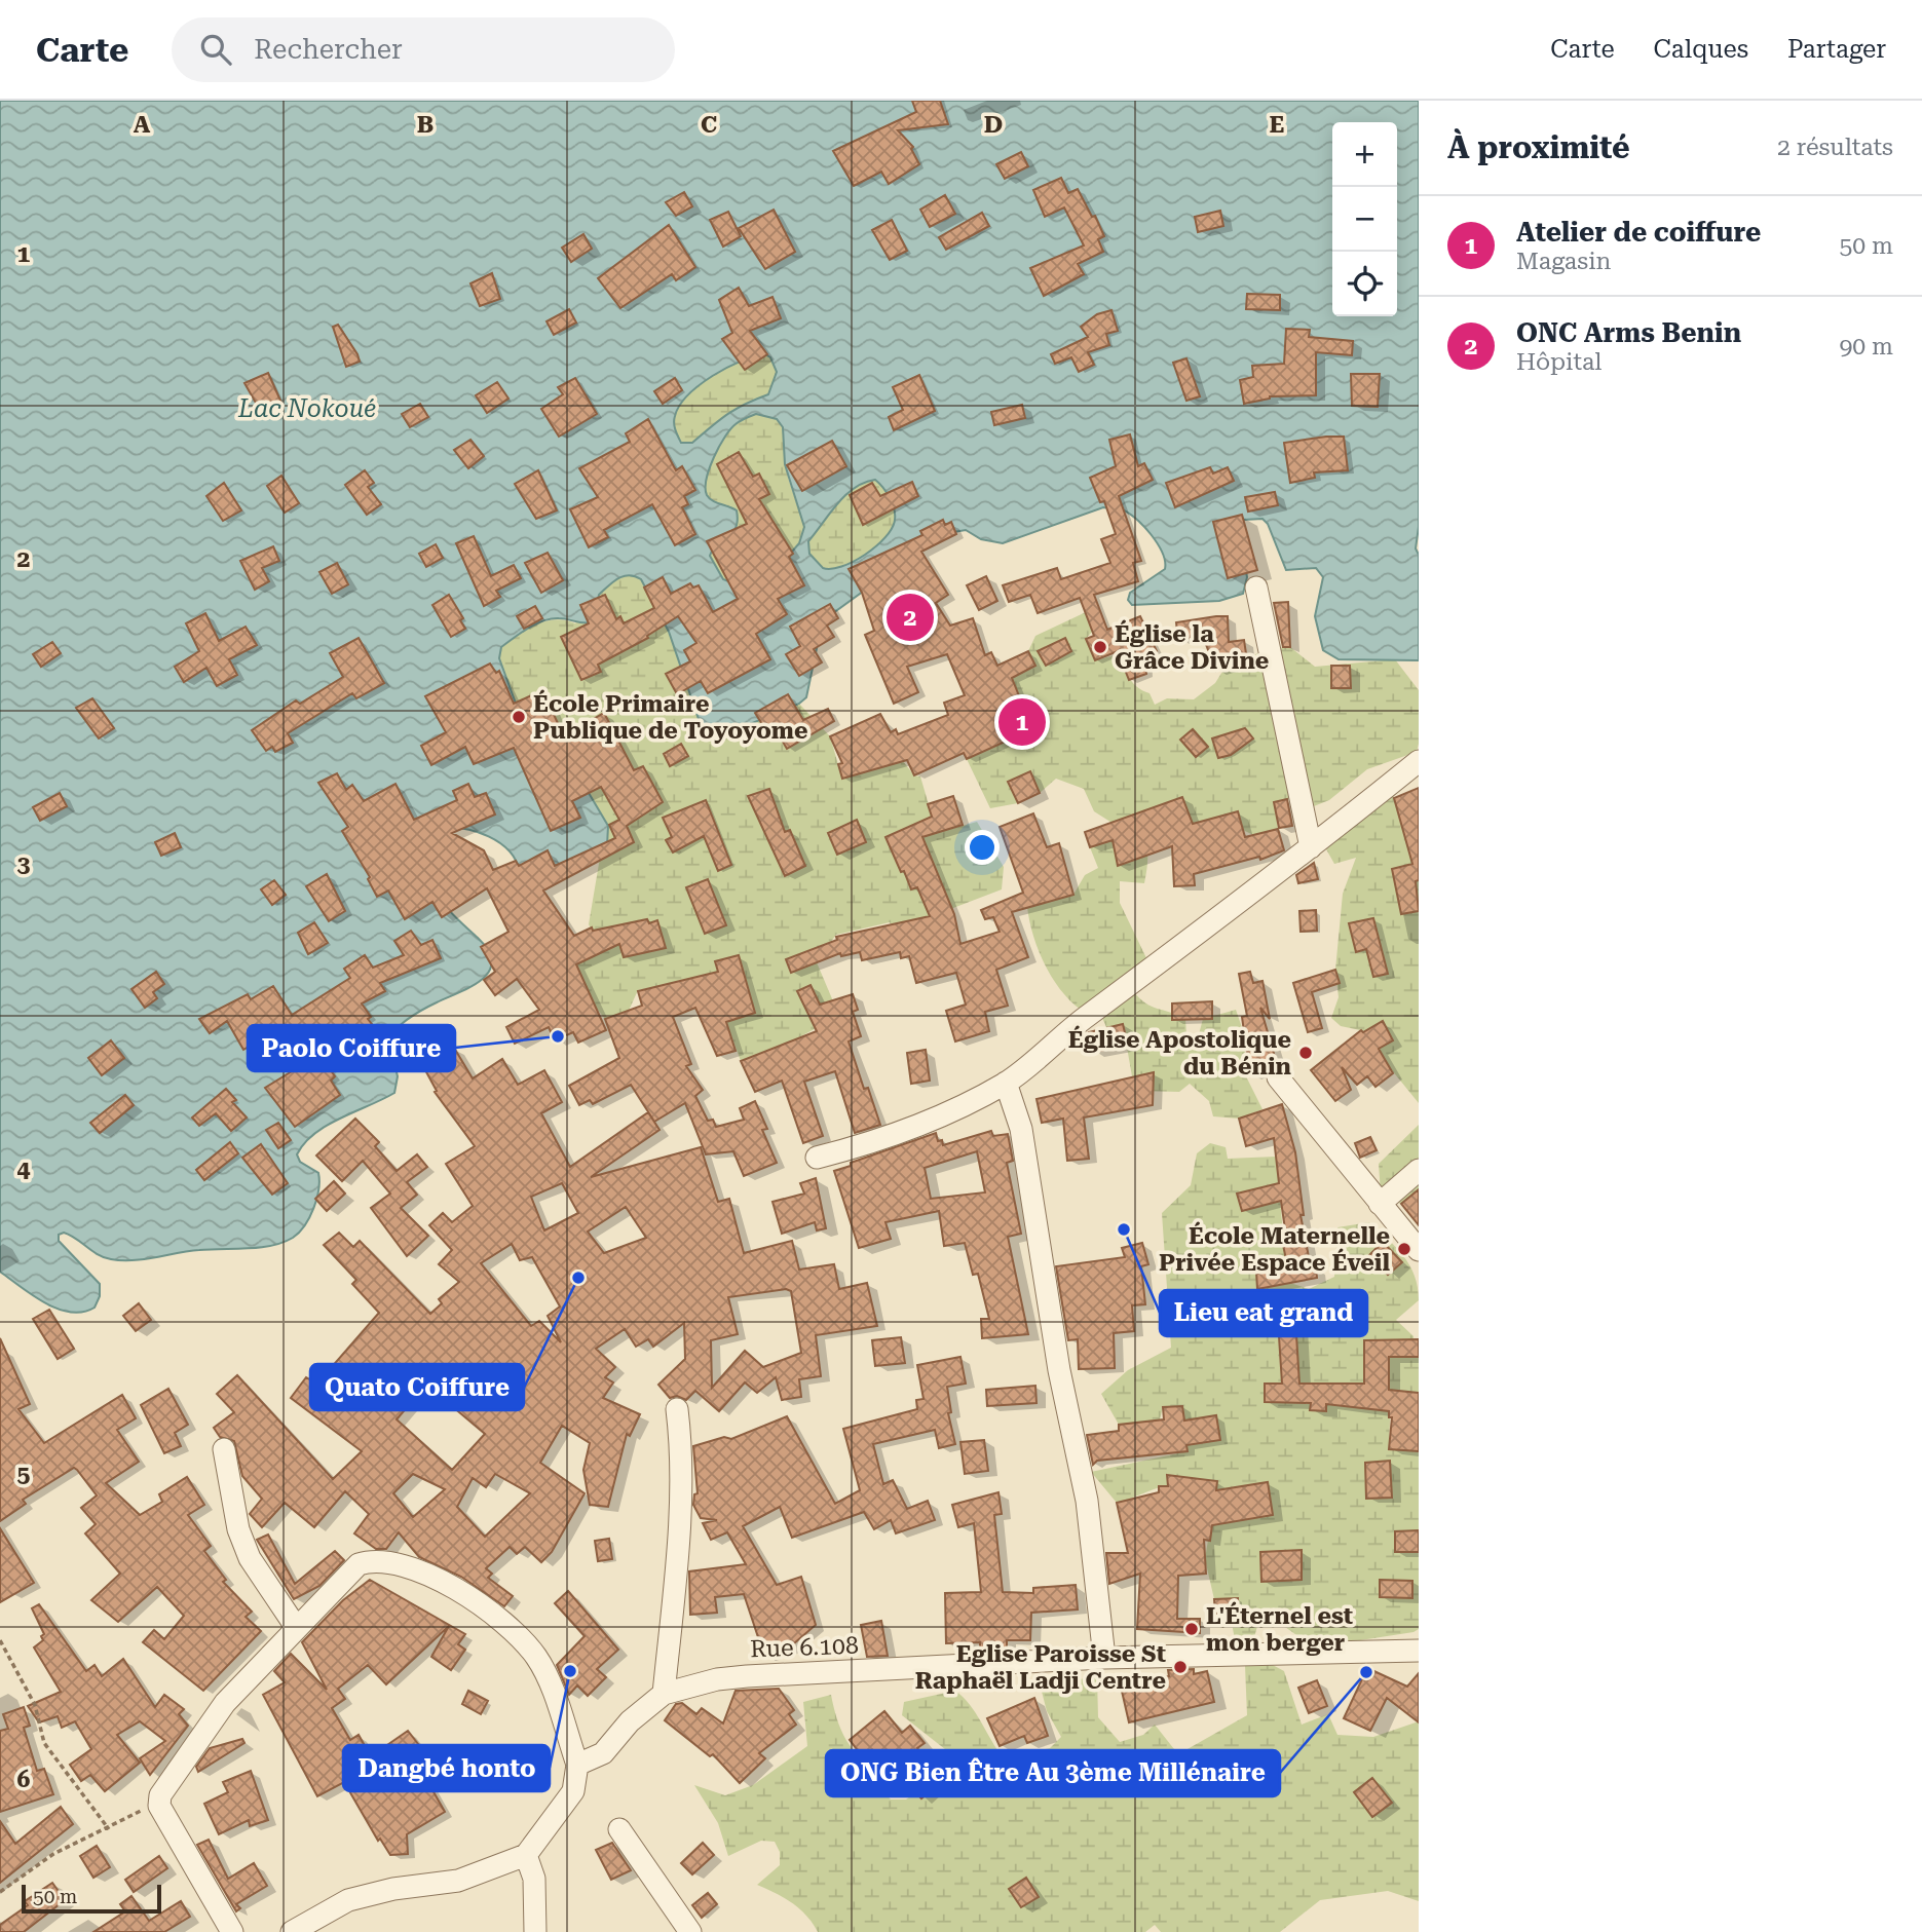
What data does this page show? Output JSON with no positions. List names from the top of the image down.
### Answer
{
  "streets": {
    "street": ["Rue 6.108"]
  },
  "water": ["Lac Nokoué"],
  "places": [
    "Église la Grâce Divine",
    "École Primaire Publique de Toyoyome",
    "Paolo Coiffure",
    "Église Apostolique du Bénin",
    "Lieu eat grand",
    "École Maternelle Privée Espace Éveil",
    "Quato Coiffure",
    "L'Éternel est mon berger",
    "Eglise Paroisse St Raphaël Ladji Centre",
    "Dangbé honto",
    "ONG Bien Être Au 3ème Millénaire"
  ],
  "scale_bar": "50 m",
  "page": {
    "header": "Carte",
    "search": "Rechercher",
    "nav": ["Carte", "Calques", "Partager"],
    "heading": ["À proximité", "2 résultats"],
    "map_buttons": ["+", "−"],
    "list": [
      {
        "mark": "1",
        "name": "Atelier de coiffure",
        "note": "Magasin",
        "value": "50 m"
      },
      {
        "mark": "2",
        "name": "ONC Arms Benin",
        "note": "Hôpital",
        "value": "90 m"
      }
    ],
    "pins": ["2", "1"],
    "scale": "50 m"
  },
  "grid": {
    "columns": [
      "A",
      "B",
      "C",
      "D",
      "E"
    ],
    "rows": [
      "1",
      "2",
      "3",
      "4",
      "5",
      "6"
    ]
  }
}
